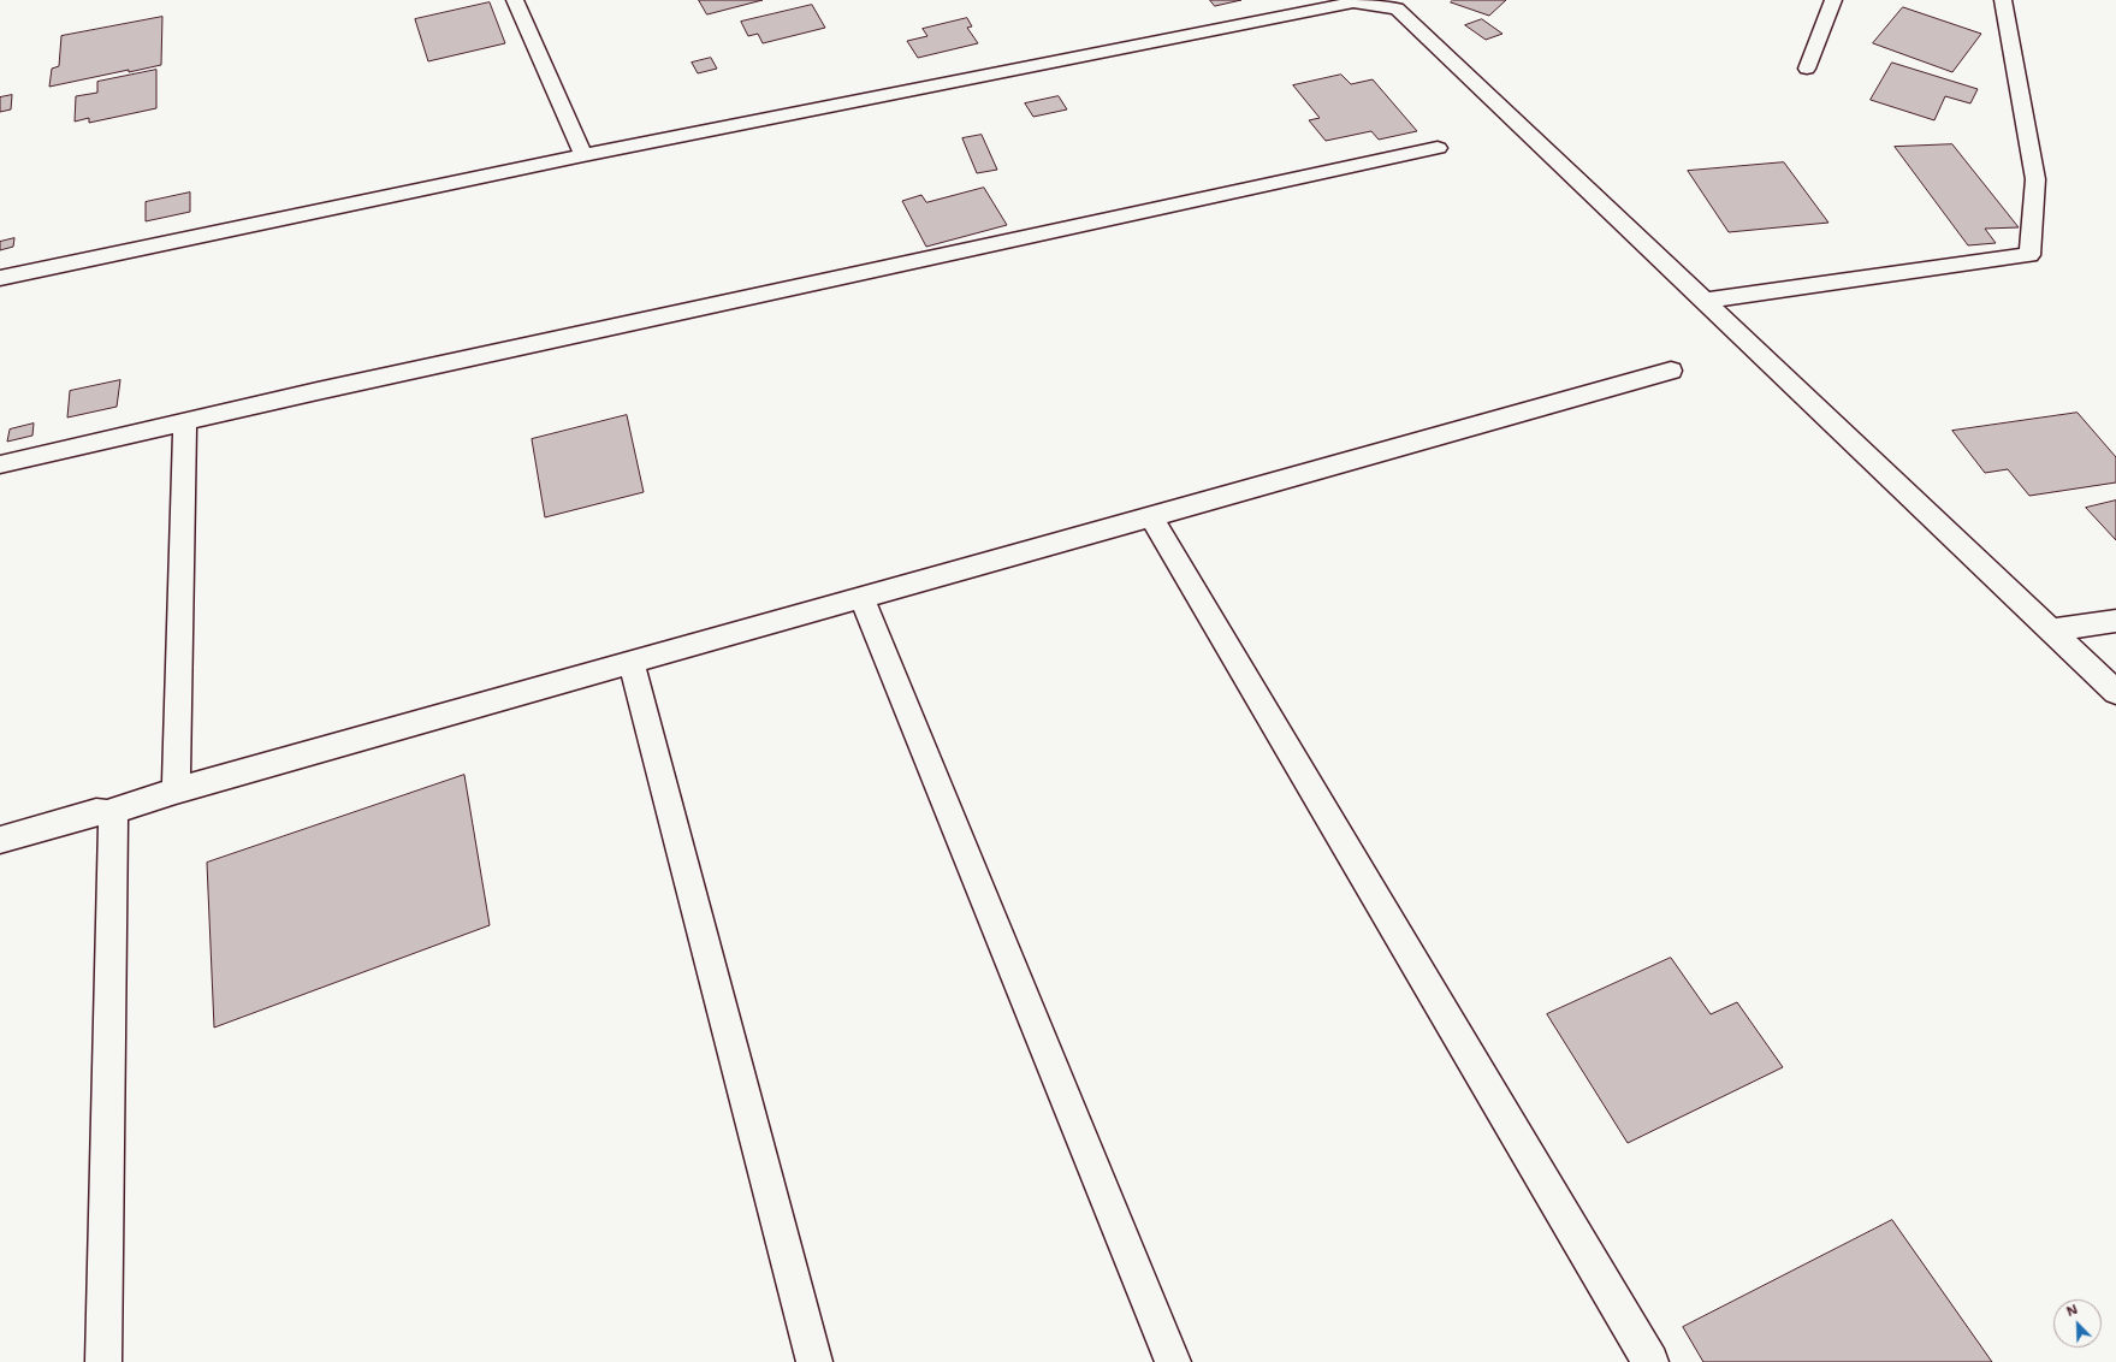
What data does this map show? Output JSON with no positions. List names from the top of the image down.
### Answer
{
  "north": "top left"
}
